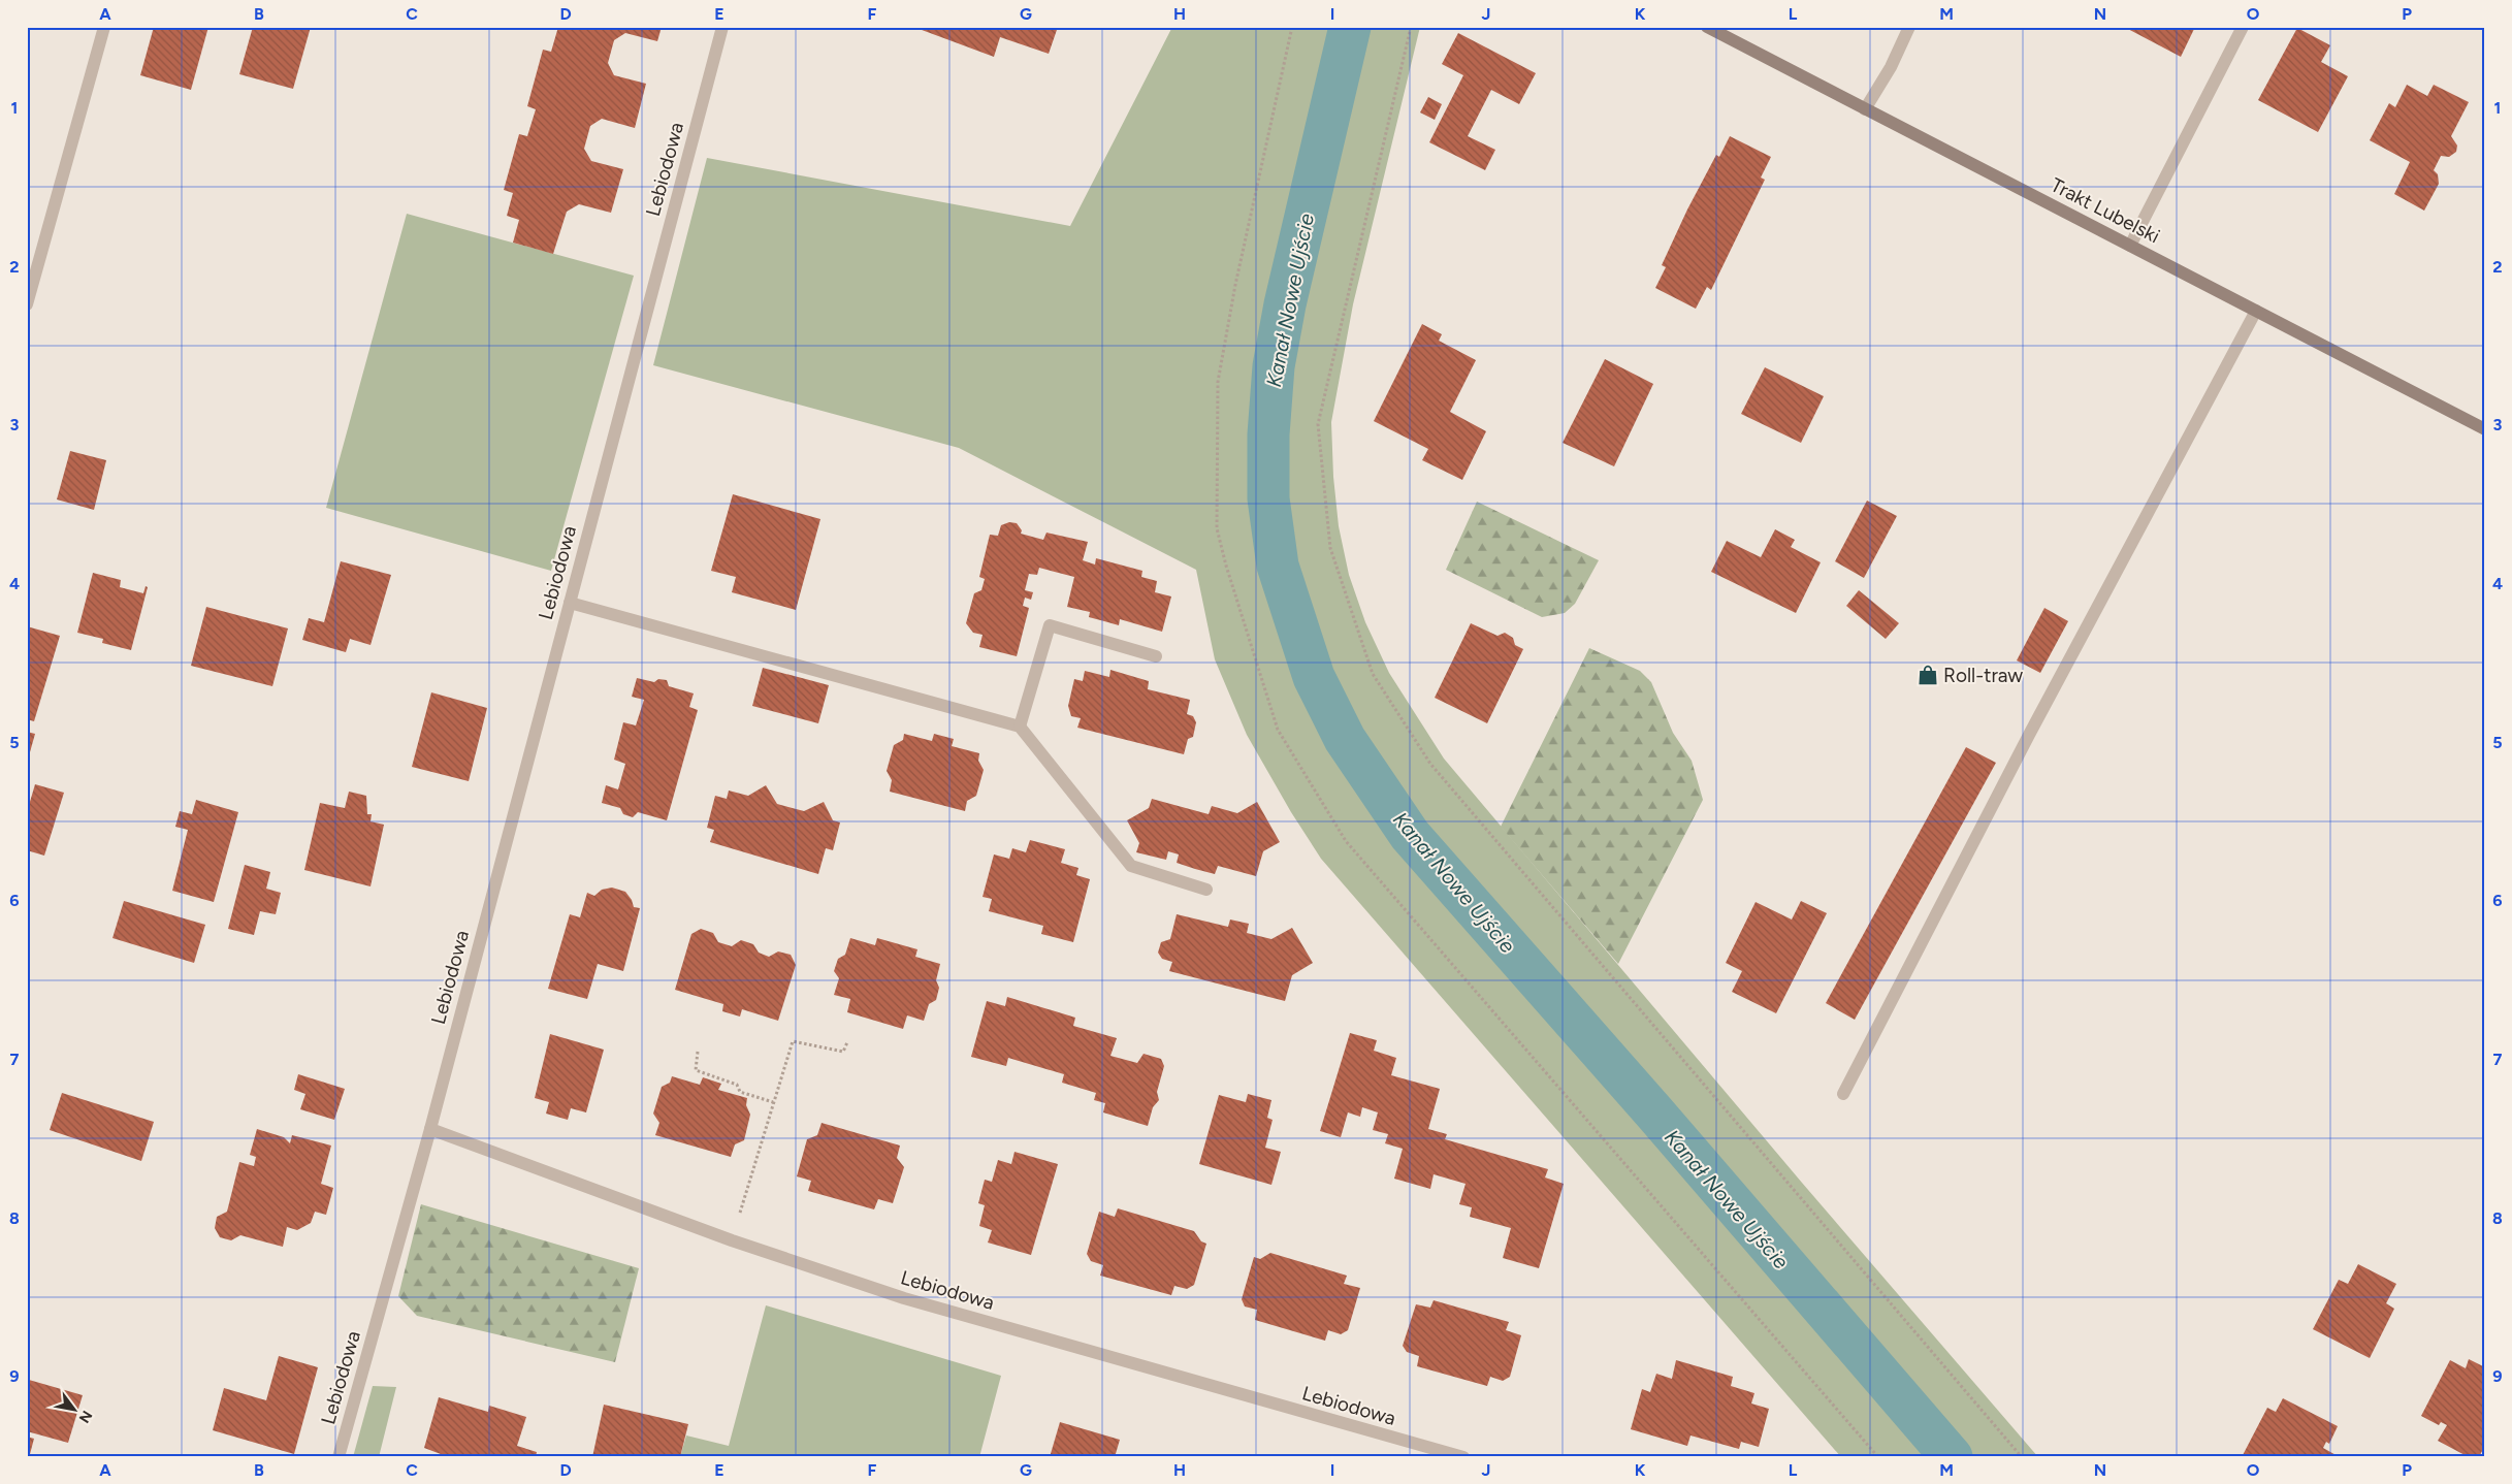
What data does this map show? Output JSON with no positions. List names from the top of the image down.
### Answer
{
  "streets": {
    "street": ["Lebiodowa", "Trakt Lubelski"]
  },
  "water": ["Kanał Nowe Ujście"],
  "places": {
    "shop": ["Roll-traw"]
  },
  "north": "bottom right",
  "grid": {
    "columns": [
      "A",
      "B",
      "C",
      "D",
      "E",
      "F",
      "G",
      "H",
      "I",
      "J",
      "K",
      "L",
      "M",
      "N",
      "O",
      "P"
    ],
    "rows": [
      "1",
      "2",
      "3",
      "4",
      "5",
      "6",
      "7",
      "8",
      "9"
    ]
  }
}
